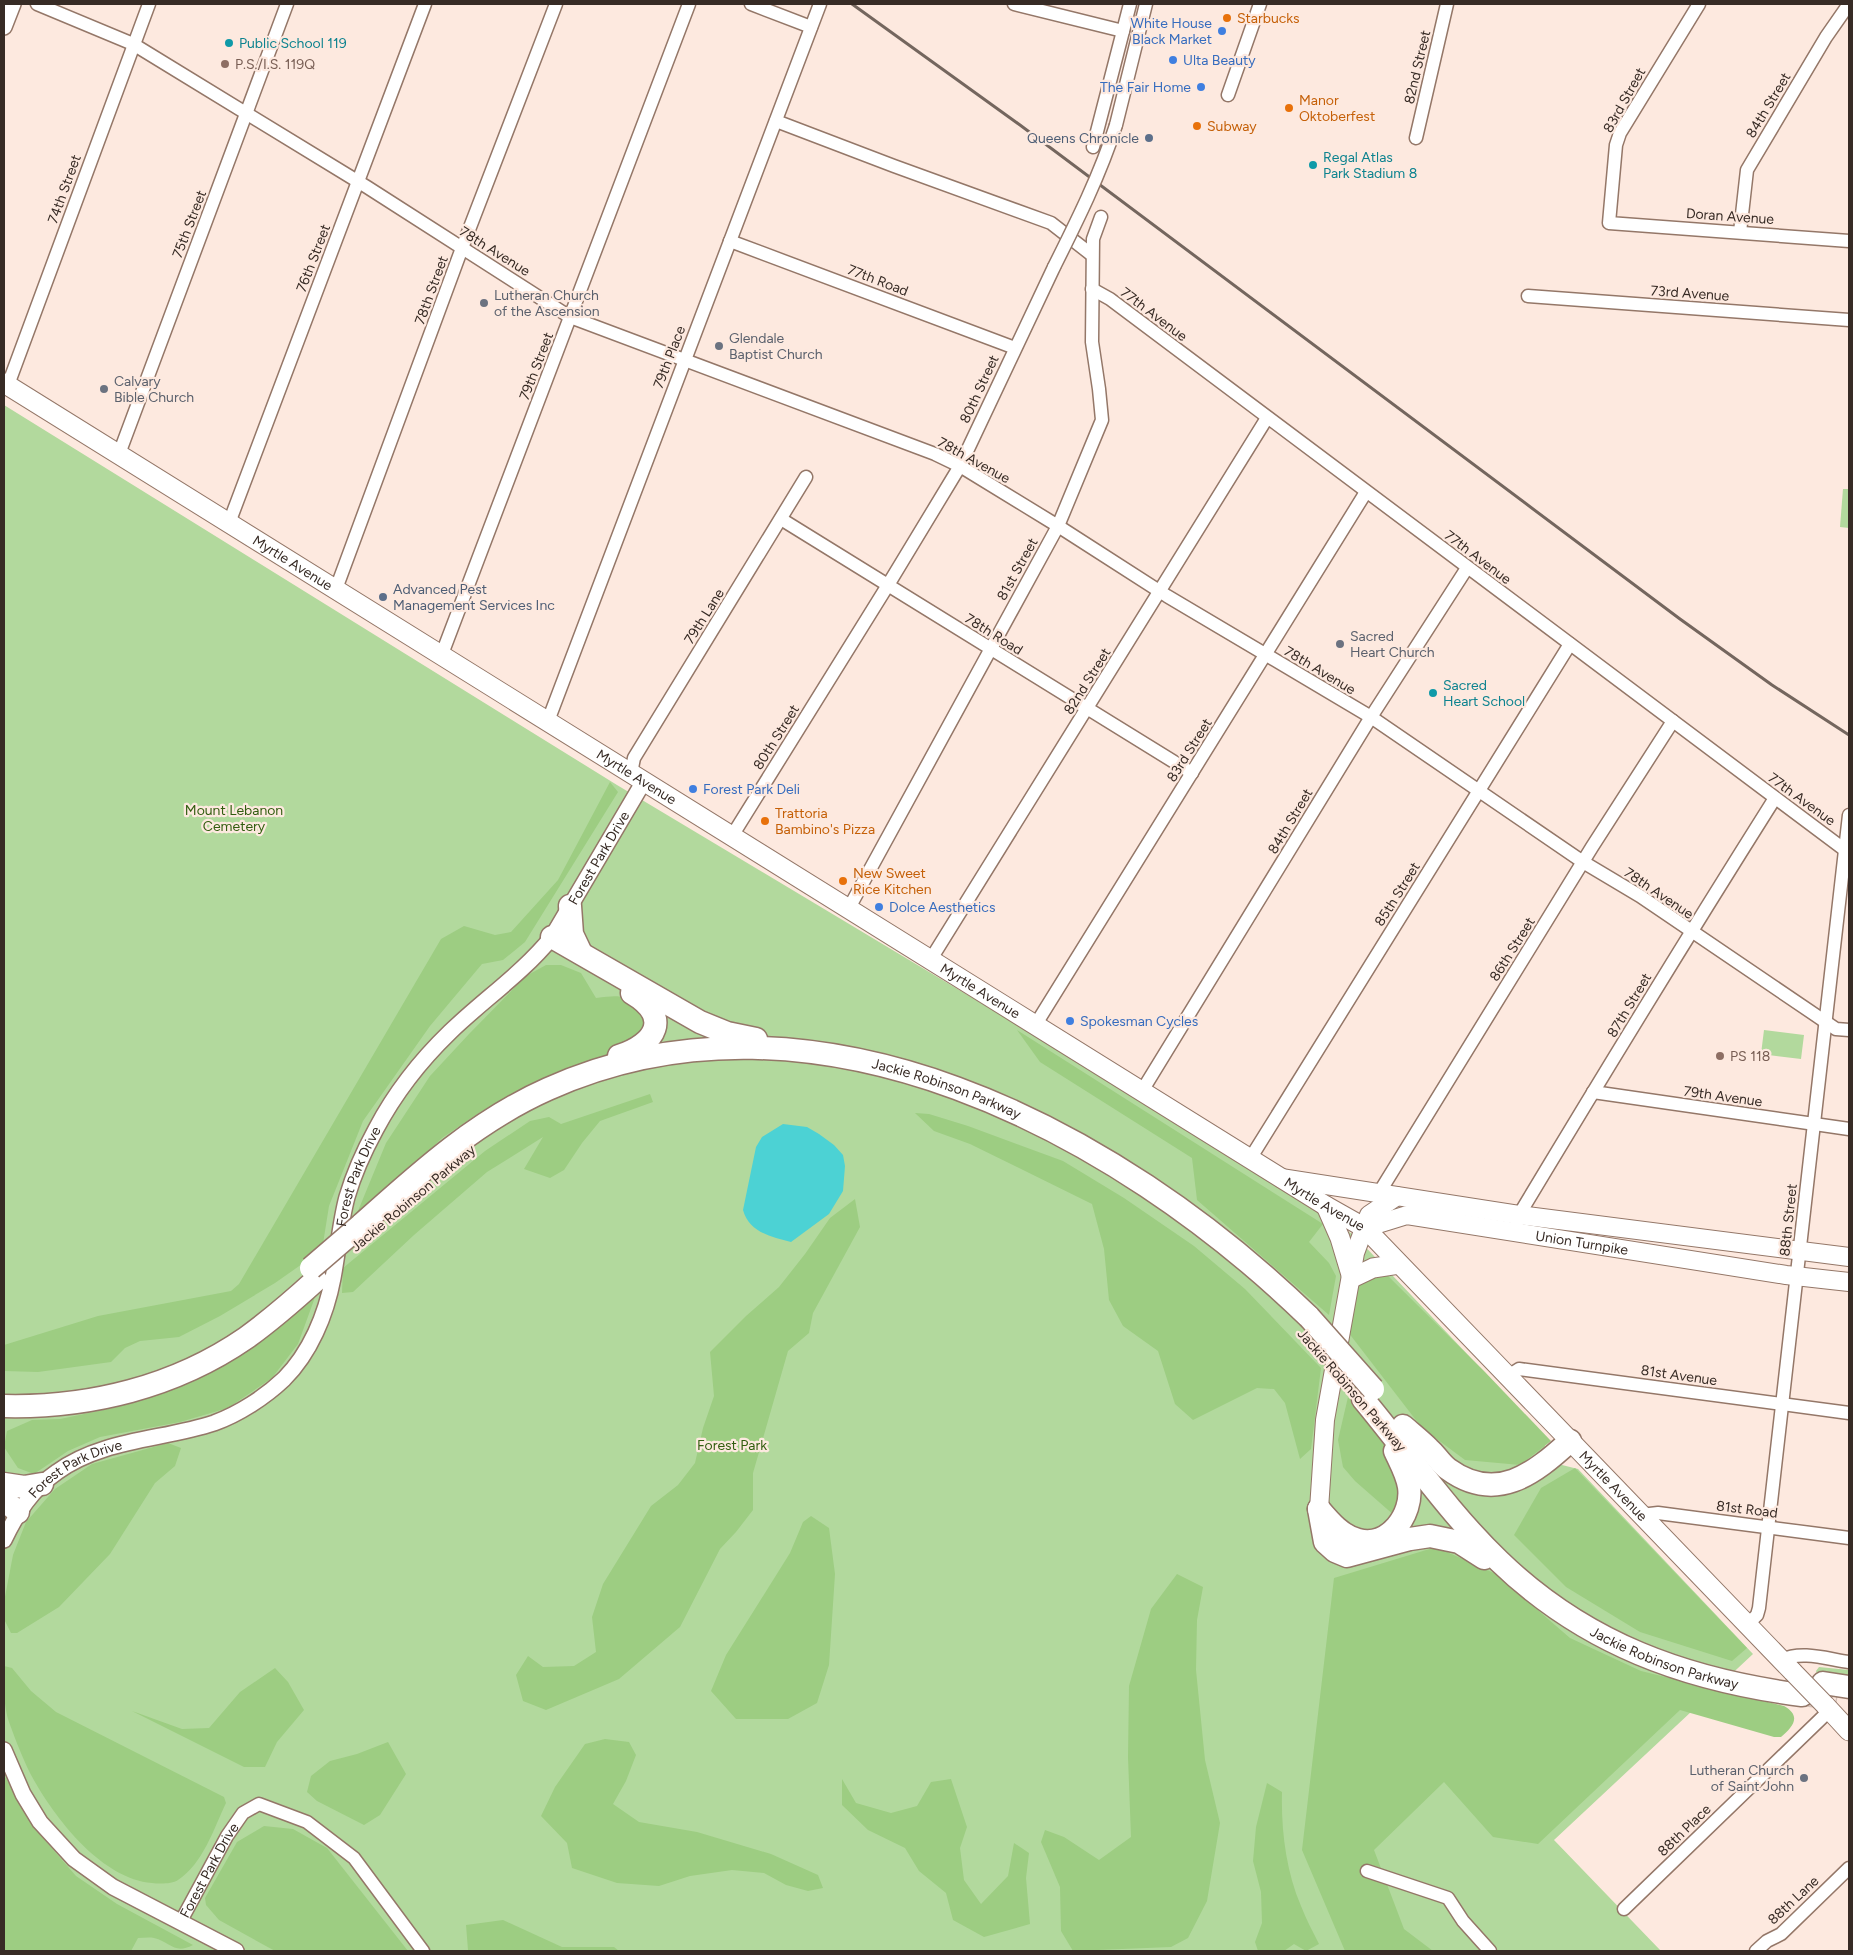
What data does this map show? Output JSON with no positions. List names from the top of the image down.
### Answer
{
  "streets": {
    "highway": ["Jackie Robinson Parkway"],
    "main road": ["Myrtle Avenue", "Union Turnpike"],
    "street": [
      "82nd Street",
      "83rd Street",
      "84th Street",
      "74th Street",
      "Doran Avenue",
      "75th Street",
      "78th Avenue",
      "76th Street",
      "77th Road",
      "78th Street",
      "73rd Avenue",
      "77th Avenue",
      "79th Place",
      "79th Street",
      "80th Street",
      "81st Street",
      "79th Lane",
      "78th Road",
      "Forest Park Drive",
      "85th Street",
      "86th Street",
      "87th Street",
      "79th Avenue",
      "88th Street",
      "81st Avenue",
      "81st Road",
      "88th Place",
      "88th Lane"
    ]
  },
  "crossings": [
    ["82nd Street", "78th Avenue"],
    ["82nd Street", "77th Avenue"],
    ["82nd Street", "Myrtle Avenue"],
    ["82nd Street", "78th Road"],
    ["83rd Street", "Doran Avenue"],
    ["83rd Street", "78th Avenue"],
    ["83rd Street", "77th Avenue"],
    ["83rd Street", "Myrtle Avenue"],
    ["83rd Street", "78th Road"],
    ["84th Street", "Doran Avenue"],
    ["84th Street", "78th Avenue"],
    ["84th Street", "77th Avenue"],
    ["84th Street", "Myrtle Avenue"],
    ["74th Street", "78th Avenue"],
    ["74th Street", "Myrtle Avenue"],
    ["75th Street", "78th Avenue"],
    ["75th Street", "Myrtle Avenue"],
    ["78th Avenue", "76th Street"],
    ["78th Avenue", "78th Street"],
    ["78th Avenue", "79th Place"],
    ["78th Avenue", "79th Street"],
    ["78th Avenue", "80th Street"],
    ["78th Avenue", "81st Street"],
    ["78th Avenue", "85th Street"],
    ["78th Avenue", "86th Street"],
    ["78th Avenue", "87th Street"],
    ["78th Avenue", "88th Street"],
    ["76th Street", "Myrtle Avenue"],
    ["77th Road", "79th Place"],
    ["77th Road", "80th Street"],
    ["78th Street", "Myrtle Avenue"],
    ["77th Avenue", "81st Street"],
    ["77th Avenue", "85th Street"],
    ["77th Avenue", "86th Street"],
    ["77th Avenue", "87th Street"],
    ["77th Avenue", "88th Street"],
    ["79th Place", "Myrtle Avenue"],
    ["79th Street", "Myrtle Avenue"],
    ["80th Street", "Myrtle Avenue"],
    ["80th Street", "78th Road"],
    ["Myrtle Avenue", "81st Street"],
    ["Myrtle Avenue", "79th Lane"],
    ["Myrtle Avenue", "Forest Park Drive"],
    ["Myrtle Avenue", "85th Street"],
    ["Myrtle Avenue", "Jackie Robinson Parkway"],
    ["Myrtle Avenue", "88th Street"],
    ["Myrtle Avenue", "Union Turnpike"],
    ["Myrtle Avenue", "81st Avenue"],
    ["Myrtle Avenue", "81st Road"],
    ["Myrtle Avenue", "88th Place"],
    ["81st Street", "78th Road"],
    ["79th Lane", "78th Road"],
    ["79th Lane", "Forest Park Drive"],
    ["86th Street", "Union Turnpike"],
    ["87th Street", "79th Avenue"],
    ["87th Street", "Union Turnpike"],
    ["79th Avenue", "88th Street"],
    ["88th Street", "Union Turnpike"],
    ["88th Street", "81st Avenue"],
    ["88th Street", "81st Road"]
  ],
  "parks": ["Mount Lebanon Cemetery", "Forest Park"],
  "places": [
    "Starbucks",
    "White House Black Market",
    "Public School 119",
    "Ulta Beauty",
    "P.S./I.S. 119Q",
    "The Fair Home",
    "Manor Oktoberfest",
    "Subway",
    "Queens Chronicle",
    "Regal Atlas Park Stadium 8",
    "Lutheran Church of the Ascension",
    "Glendale Baptist Church",
    "Calvary Bible Church",
    "Advanced Pest Management Services Inc",
    "Sacred Heart Church",
    "Sacred Heart School",
    "Forest Park Deli",
    "Trattoria Bambino's Pizza",
    "New Sweet Rice Kitchen",
    "Dolce Aesthetics",
    "Spokesman Cycles",
    "PS 118",
    "Lutheran Church of Saint John"
  ]
}
